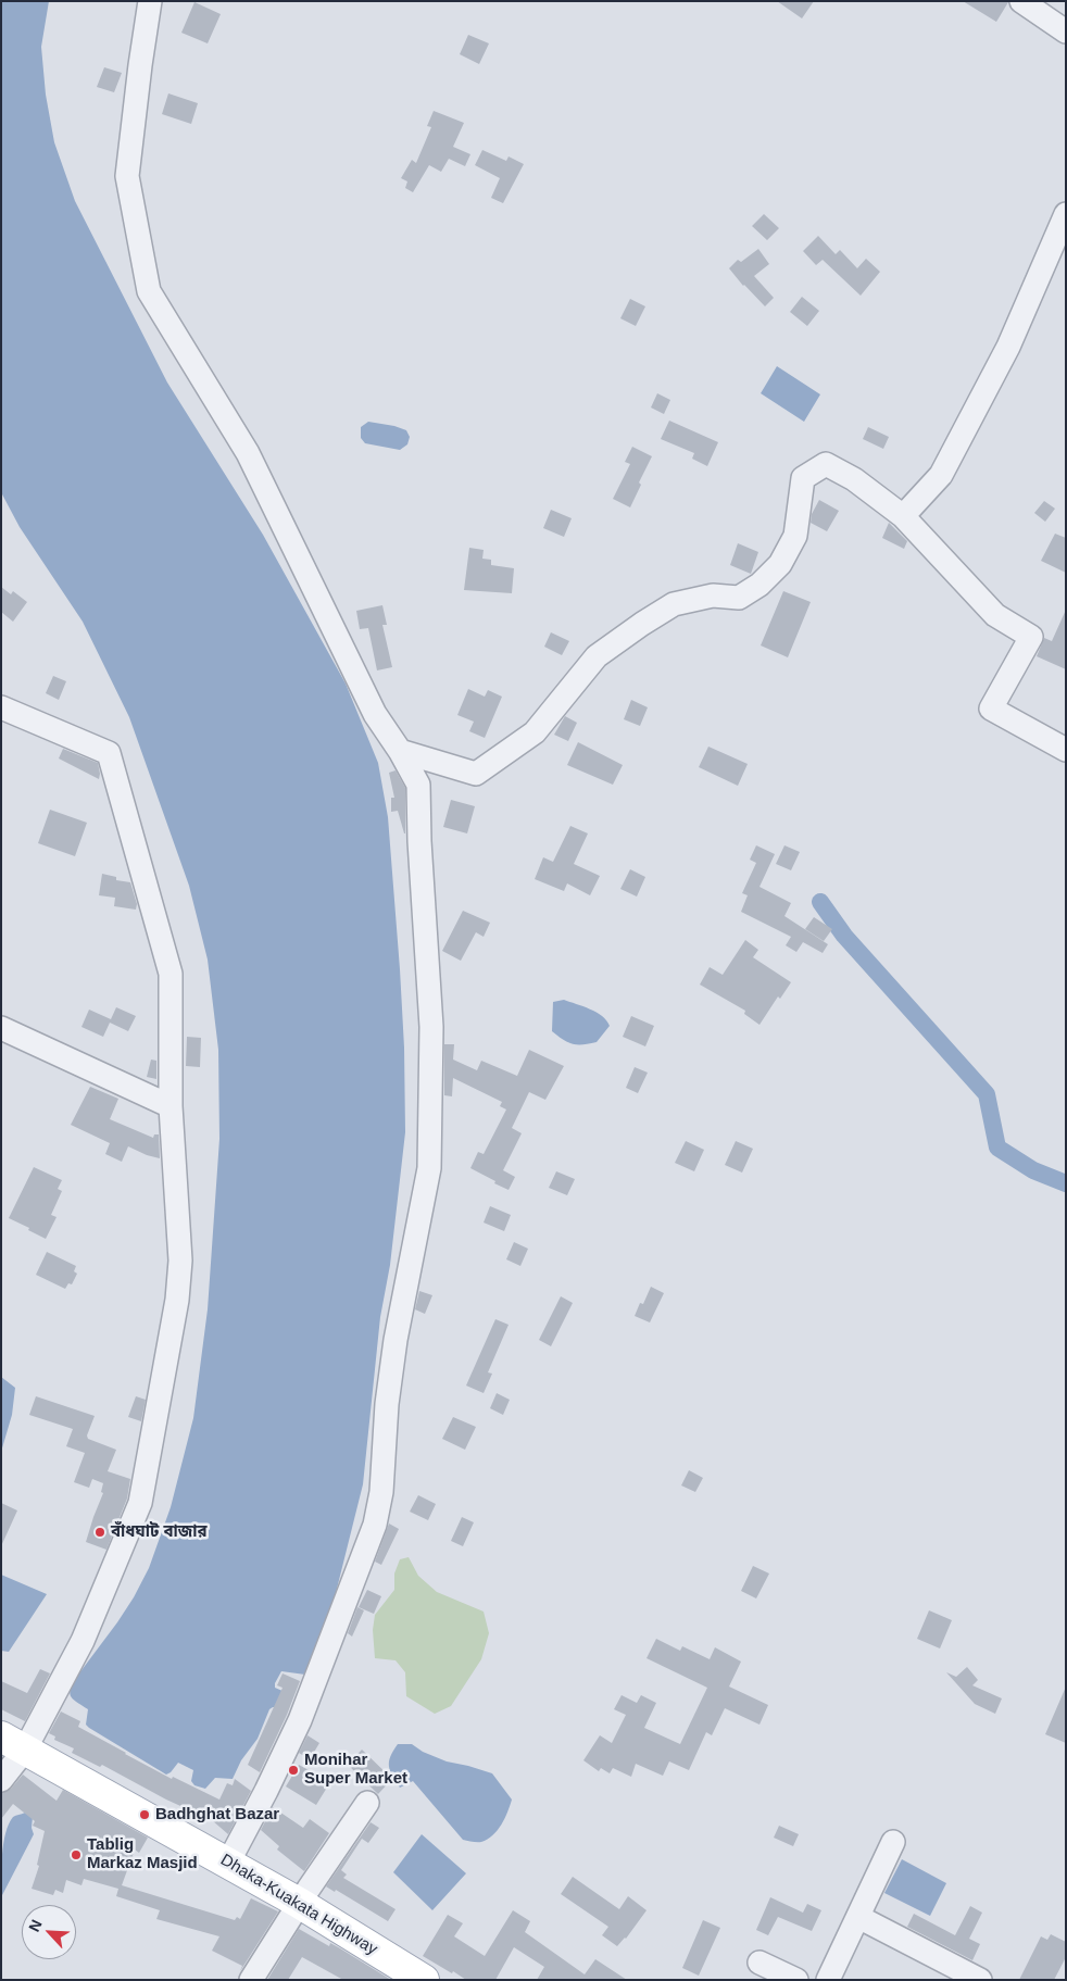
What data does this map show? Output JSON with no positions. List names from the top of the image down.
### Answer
{
  "streets": {
    "main road": ["Dhaka-Kuakata Highway"]
  },
  "places": [
    "বাঁধঘাট বাজার",
    "Monihar Super Market",
    "Badhghat Bazar",
    "Tablig Markaz Masjid"
  ],
  "north": "top left"
}
